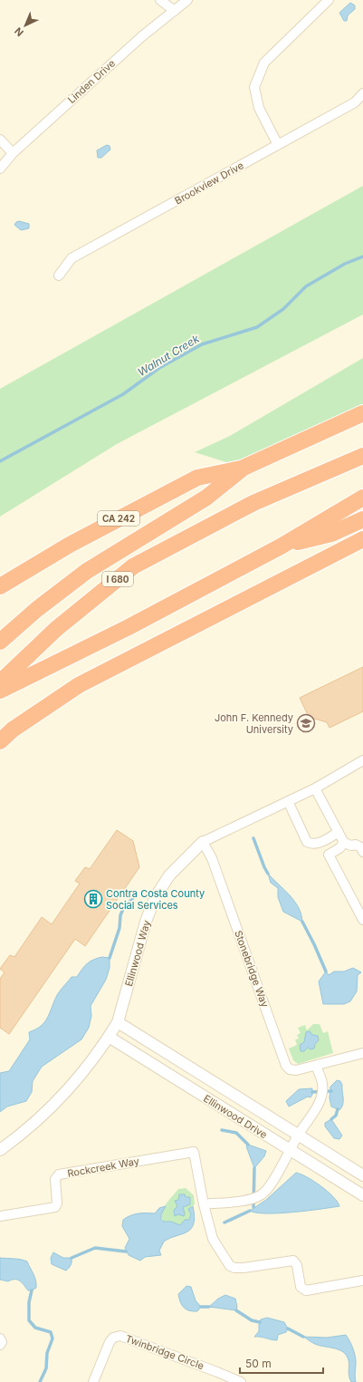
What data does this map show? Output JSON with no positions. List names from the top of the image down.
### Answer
{
  "streets": {
    "highway": ["CA 242", "I 680"],
    "street": [
      "Linden Drive",
      "Brookview Drive",
      "Ellinwood Way",
      "Stonebridge Way",
      "Ellinwood Drive",
      "Rockcreek Way",
      "Twinbridge Circle"
    ]
  },
  "crossings": [
    ["CA 242", "I 680"],
    ["Ellinwood Way", "Stonebridge Way"],
    ["Ellinwood Way", "Ellinwood Drive"]
  ],
  "water": ["Walnut Creek"],
  "places": {
    "school or university": ["John F. Kennedy University"],
    "building": ["Contra Costa County Social Services"]
  },
  "scale_bar": "50 m",
  "north": "bottom left"
}
